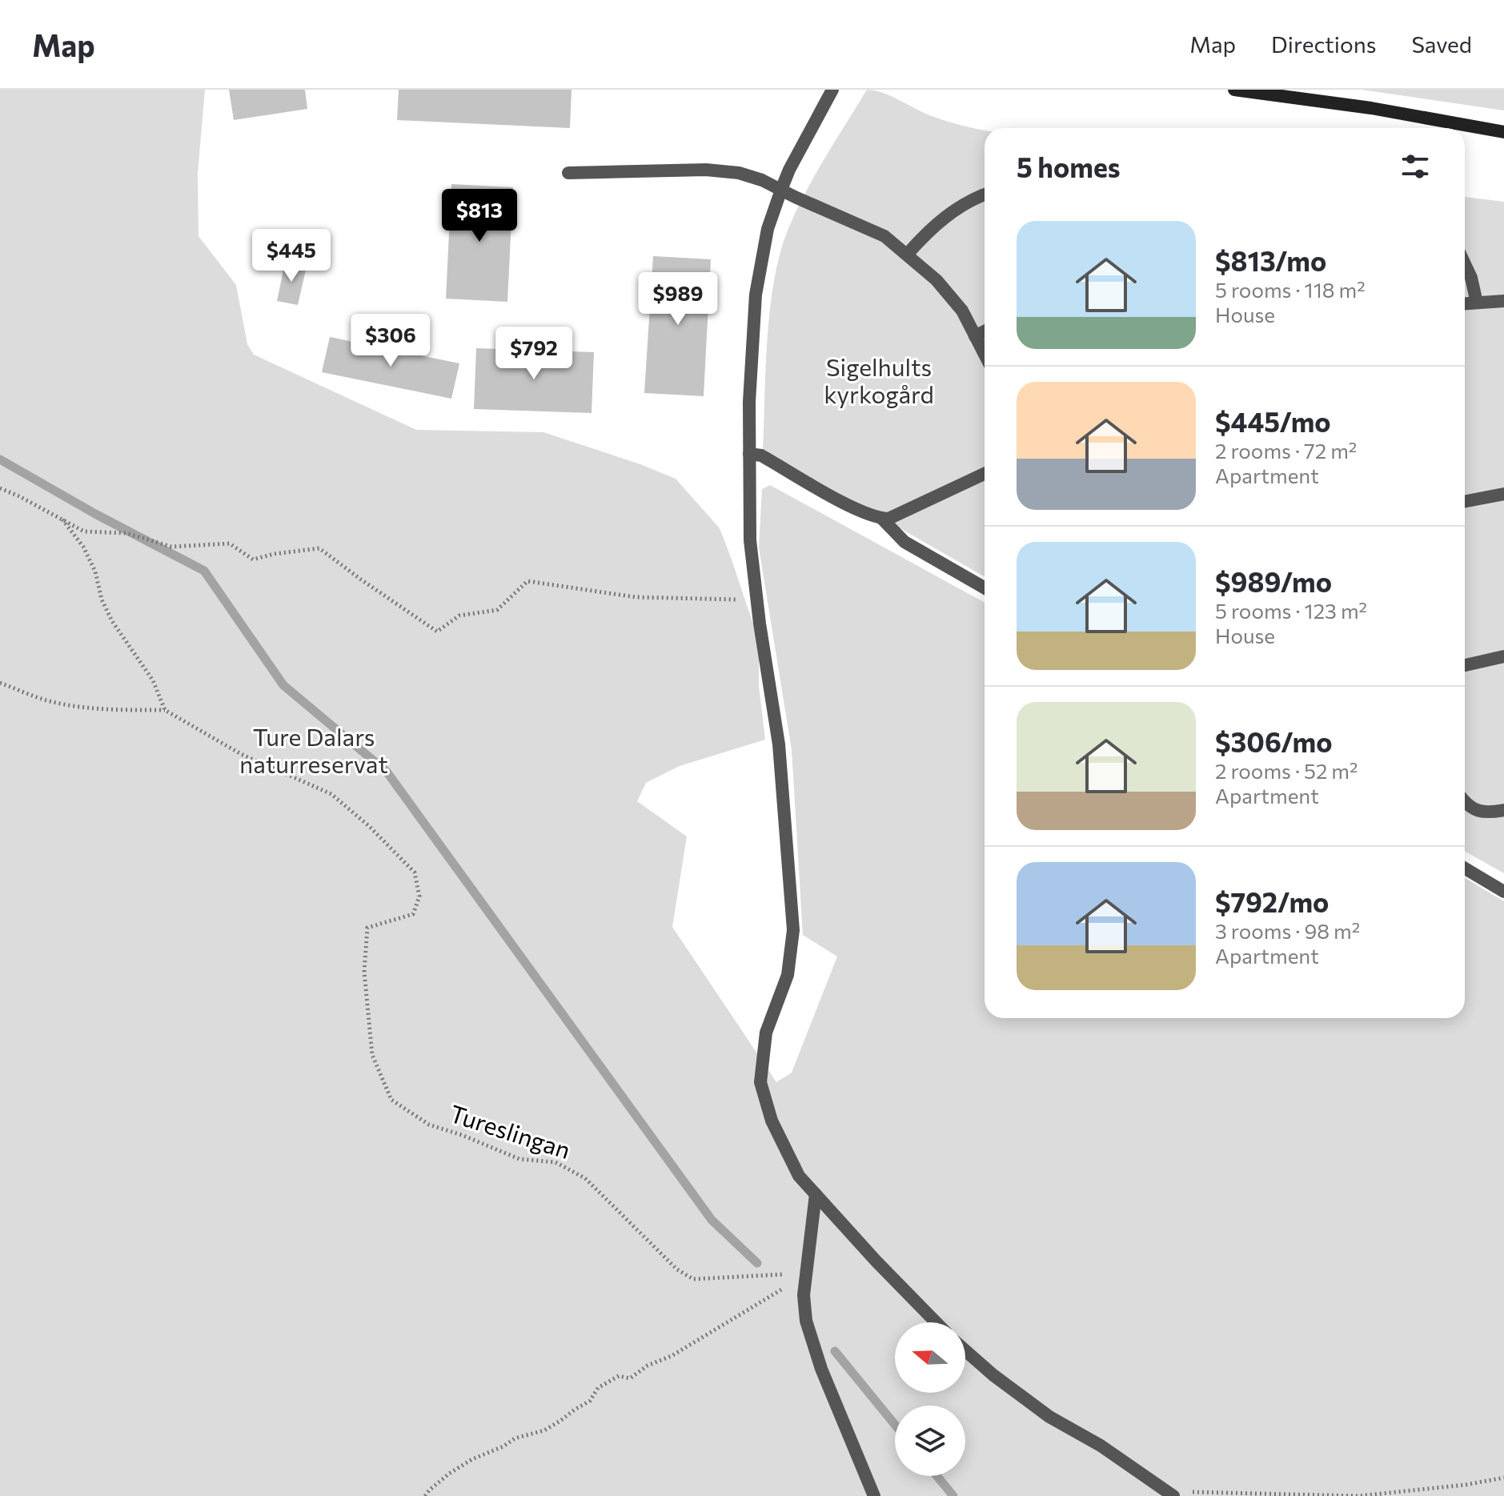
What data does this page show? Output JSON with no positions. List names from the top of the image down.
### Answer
{
  "streets": {
    "path": ["Tureslingan"]
  },
  "parks": ["Sigelhults kyrkogård", "Ture Dalars naturreservat"],
  "north": "left",
  "page": {
    "header": "Map",
    "nav": ["Map", "Directions", "Saved"],
    "heading": "5 homes",
    "price": [
      "$813",
      "$445",
      "$989",
      "$306",
      "$792"
    ],
    "list": [
      {
        "name": "$813/mo",
        "note": "5 rooms · 118 m² · House"
      },
      {
        "name": "$445/mo",
        "note": "2 rooms · 72 m² · Apartment"
      },
      {
        "name": "$989/mo",
        "note": "5 rooms · 123 m² · House"
      },
      {
        "name": "$306/mo",
        "note": "2 rooms · 52 m² · Apartment"
      },
      {
        "name": "$792/mo",
        "note": "3 rooms · 98 m² · Apartment"
      }
    ]
  }
}
